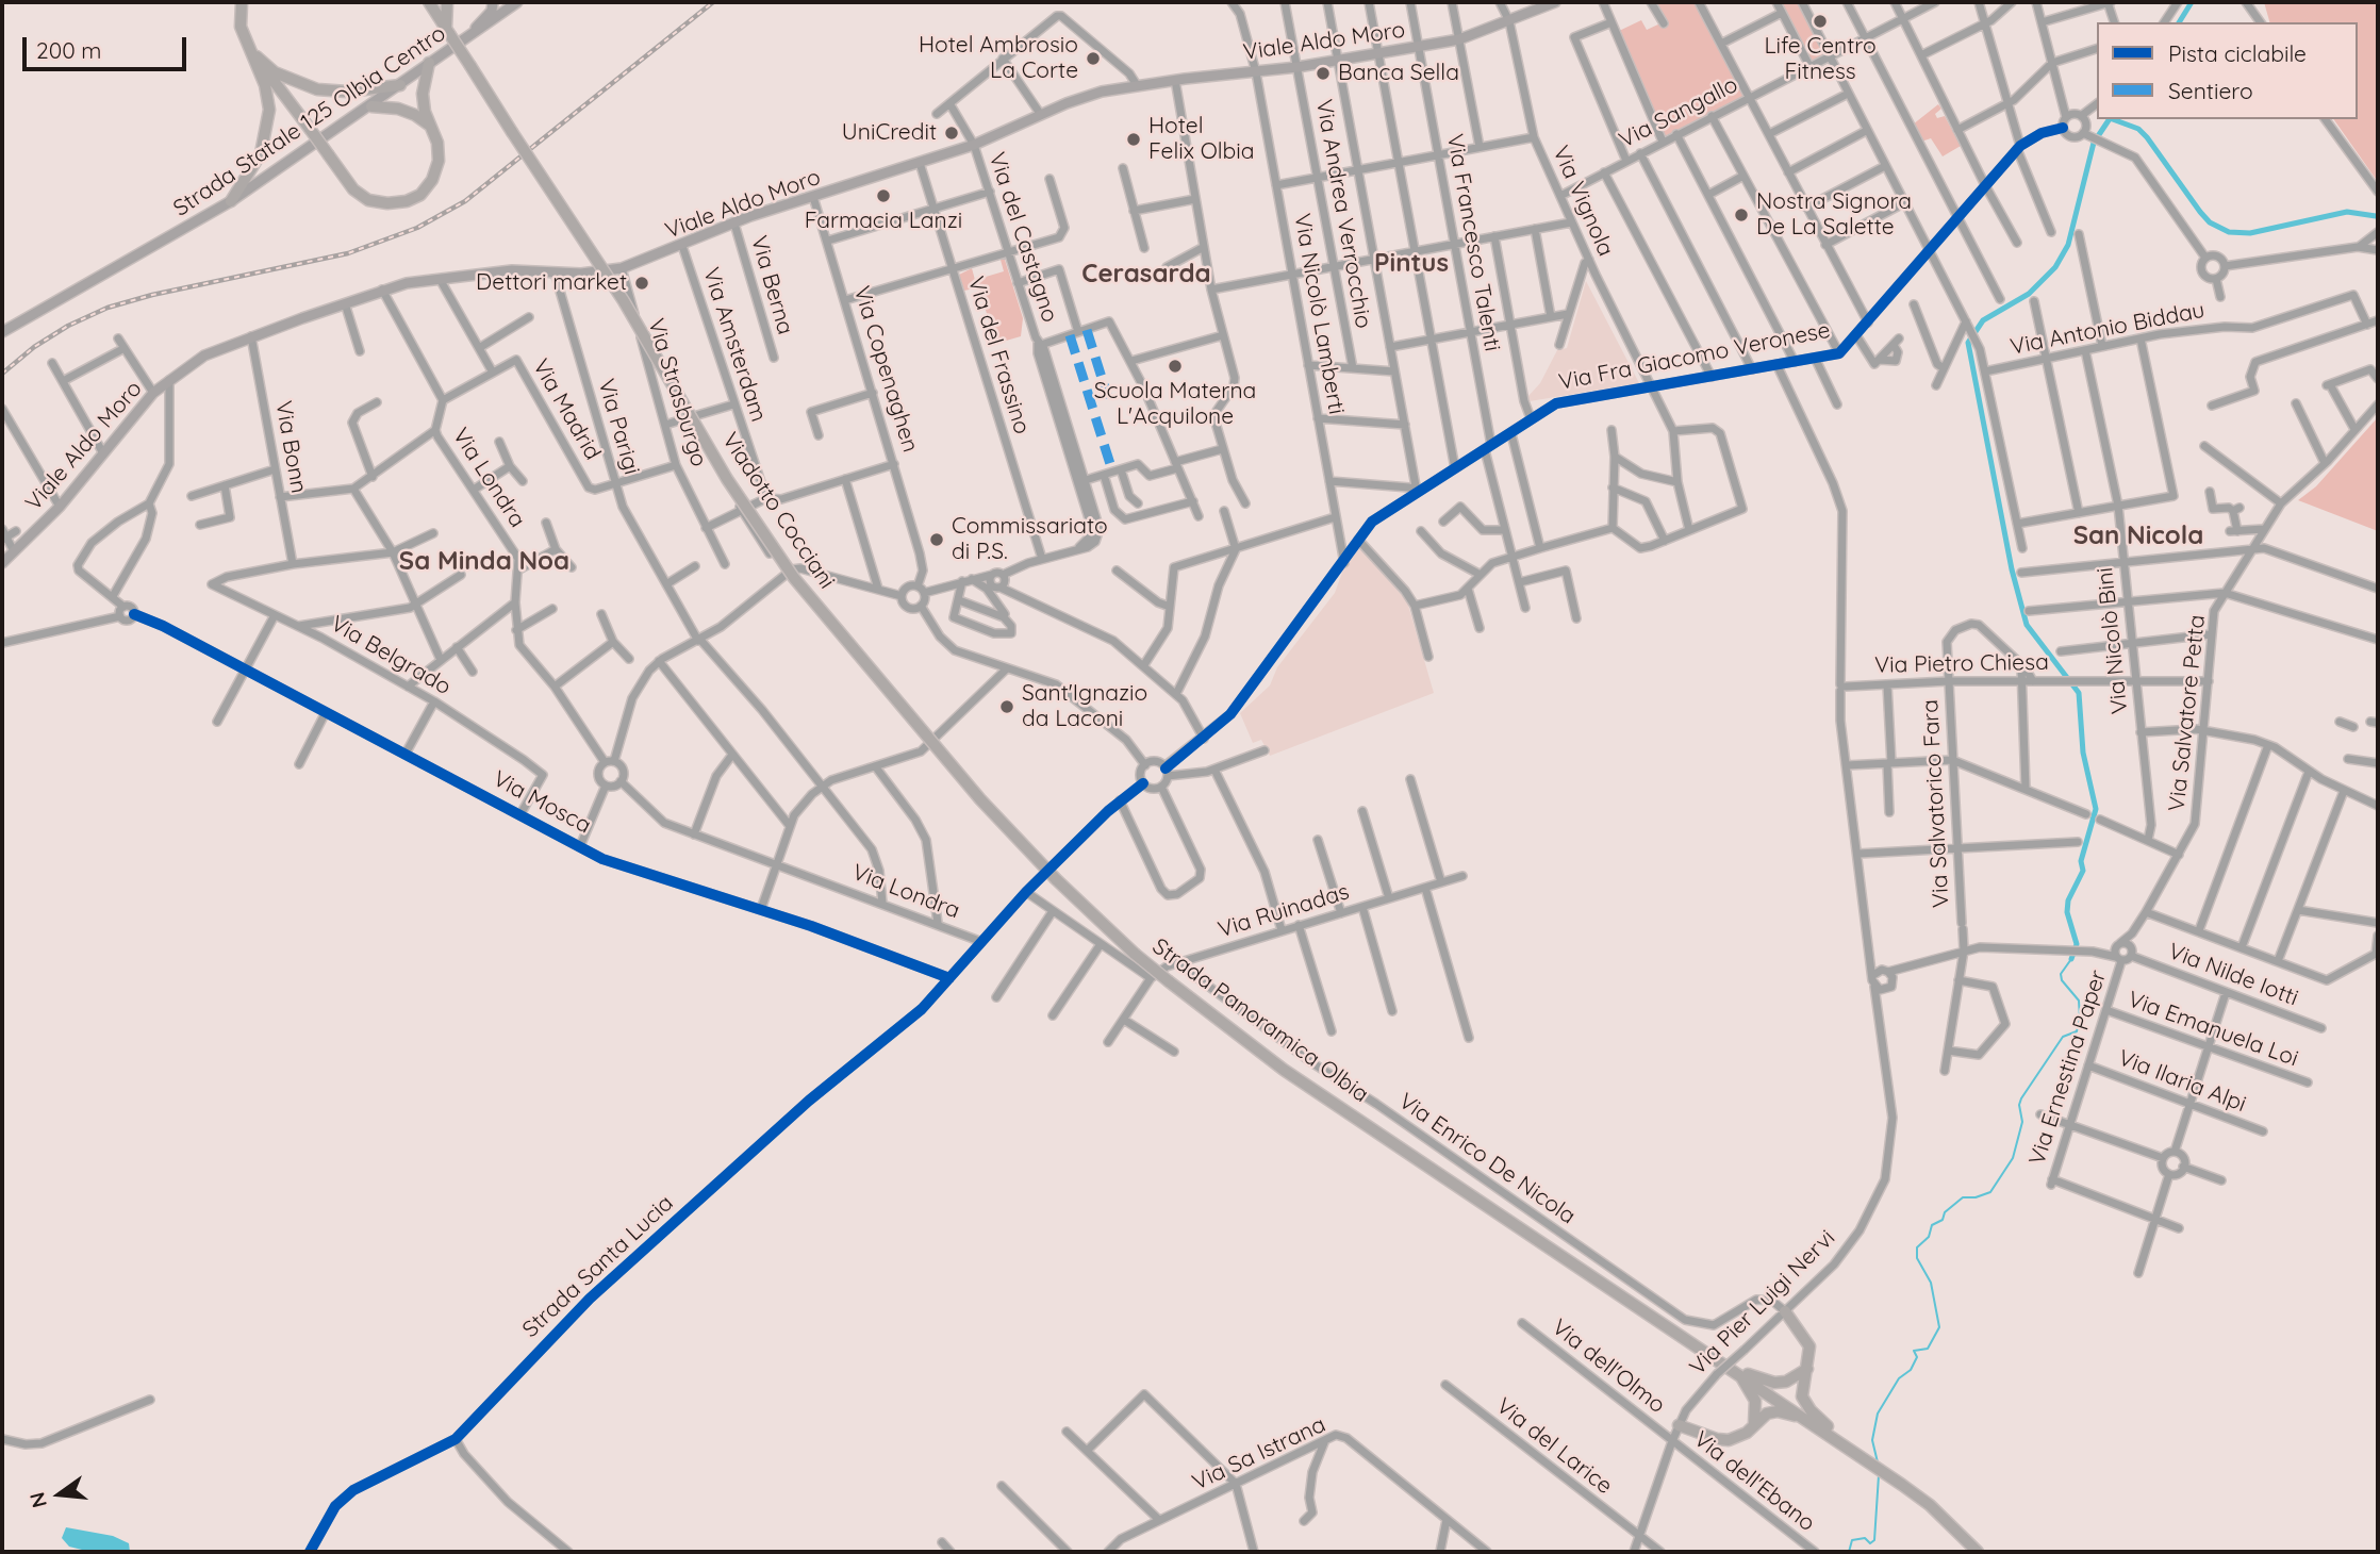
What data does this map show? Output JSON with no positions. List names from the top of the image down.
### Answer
{
  "streets": {
    "highway": ["Viadotto Cocciani", "Strada Panoramica Olbia"],
    "main road": ["Viale Aldo Moro", "Strada Statale 125 Olbia Centro"],
    "street": [
      "Via Sangallo",
      "Via Vignola",
      "Via Andrea Verrocchio",
      "Via del Castagno",
      "Via Francesco Talenti",
      "Via Berna",
      "Via Nicolò Lamberti",
      "Via Antonio Biddau",
      "Via Amsterdam",
      "Via del Frassino",
      "Via Fra Giacomo Veronese",
      "Via Copenaghen",
      "Via Strasburgo",
      "Via Madrid",
      "Via Parigi",
      "Via Bonn",
      "Via Londra",
      "Via Nicolò Bini",
      "Via Belgrado",
      "Via Pietro Chiesa",
      "Via Salvatore Petta",
      "Via Mosca",
      "Via Salvatorico Fara",
      "Via Ruinadas",
      "Via Nilde Iotti",
      "Via Emanuela Loi",
      "Via Ernestina Paper",
      "Via Ilaria Alpi",
      "Via Enrico De Nicola",
      "Strada Santa Lucia",
      "Via Pier Luigi Nervi",
      "Via dell'Olmo",
      "Via del Larice",
      "Via Sa Istrana",
      "Via dell'Ebano"
    ]
  },
  "crossings": [
    ["Viale Aldo Moro", "Via Vignola"],
    ["Viale Aldo Moro", "Via Andrea Verrocchio"],
    ["Viale Aldo Moro", "Via del Castagno"],
    ["Viale Aldo Moro", "Via Francesco Talenti"],
    ["Viale Aldo Moro", "Via Berna"],
    ["Viale Aldo Moro", "Via Nicolò Lamberti"],
    ["Viale Aldo Moro", "Via Amsterdam"],
    ["Viale Aldo Moro", "Via del Frassino"],
    ["Viale Aldo Moro", "Via Copenaghen"],
    ["Viale Aldo Moro", "Via Strasburgo"],
    ["Viale Aldo Moro", "Via Parigi"],
    ["Viale Aldo Moro", "Via Bonn"],
    ["Viale Aldo Moro", "Via Londra"],
    ["Via Sangallo", "Via Vignola"],
    ["Via Vignola", "Via Fra Giacomo Veronese"],
    ["Via Francesco Talenti", "Via Fra Giacomo Veronese"],
    ["Via Nicolò Lamberti", "Via Fra Giacomo Veronese"],
    ["Via Antonio Biddau", "Via Nicolò Bini"],
    ["Via Madrid", "Via Parigi"],
    ["Via Madrid", "Via Londra"],
    ["Via Parigi", "Via Londra"],
    ["Via Bonn", "Via Belgrado"],
    ["Viadotto Cocciani", "Strada Panoramica Olbia"],
    ["Via Nicolò Bini", "Via Pietro Chiesa"],
    ["Via Belgrado", "Via Mosca"],
    ["Via Pietro Chiesa", "Via Salvatore Petta"],
    ["Via Pietro Chiesa", "Via Salvatorico Fara"],
    ["Via Salvatore Petta", "Via Salvatorico Fara"],
    ["Via Salvatore Petta", "Via Nilde Iotti"],
    ["Via Salvatore Petta", "Via Ernestina Paper"],
    ["Via Salvatore Petta", "Via Pier Luigi Nervi"],
    ["Via Mosca", "Strada Santa Lucia"],
    ["Via Ruinadas", "Via Enrico De Nicola"],
    ["Via Nilde Iotti", "Via Ernestina Paper"],
    ["Via Emanuela Loi", "Via Ernestina Paper"],
    ["Via Ernestina Paper", "Via Ilaria Alpi"],
    ["Via Enrico De Nicola", "Via Pier Luigi Nervi"],
    ["Via Pier Luigi Nervi", "Via dell'Olmo"],
    ["Via Pier Luigi Nervi", "Via del Larice"],
    ["Via Pier Luigi Nervi", "Via dell'Ebano"],
    ["Via dell'Olmo", "Via dell'Ebano"]
  ],
  "districts": [
    "Pintus",
    "Cerasarda",
    "San Nicola",
    "Sa Minda Noa"
  ],
  "places": [
    "Life Centro Fitness",
    "Hotel Ambrosio La Corte",
    "Banca Sella",
    "UniCredit",
    "Hotel Felix Olbia",
    "Farmacia Lanzi",
    "Nostra Signora De La Salette",
    "Dettori market",
    "Scuola Materna L'Acquilone",
    "Commissariato di P.S.",
    "Sant'Ignazio da Laconi"
  ],
  "legend": ["Pista ciclabile", "Sentiero"],
  "scale_bar": "200 m",
  "north": "left"
}
